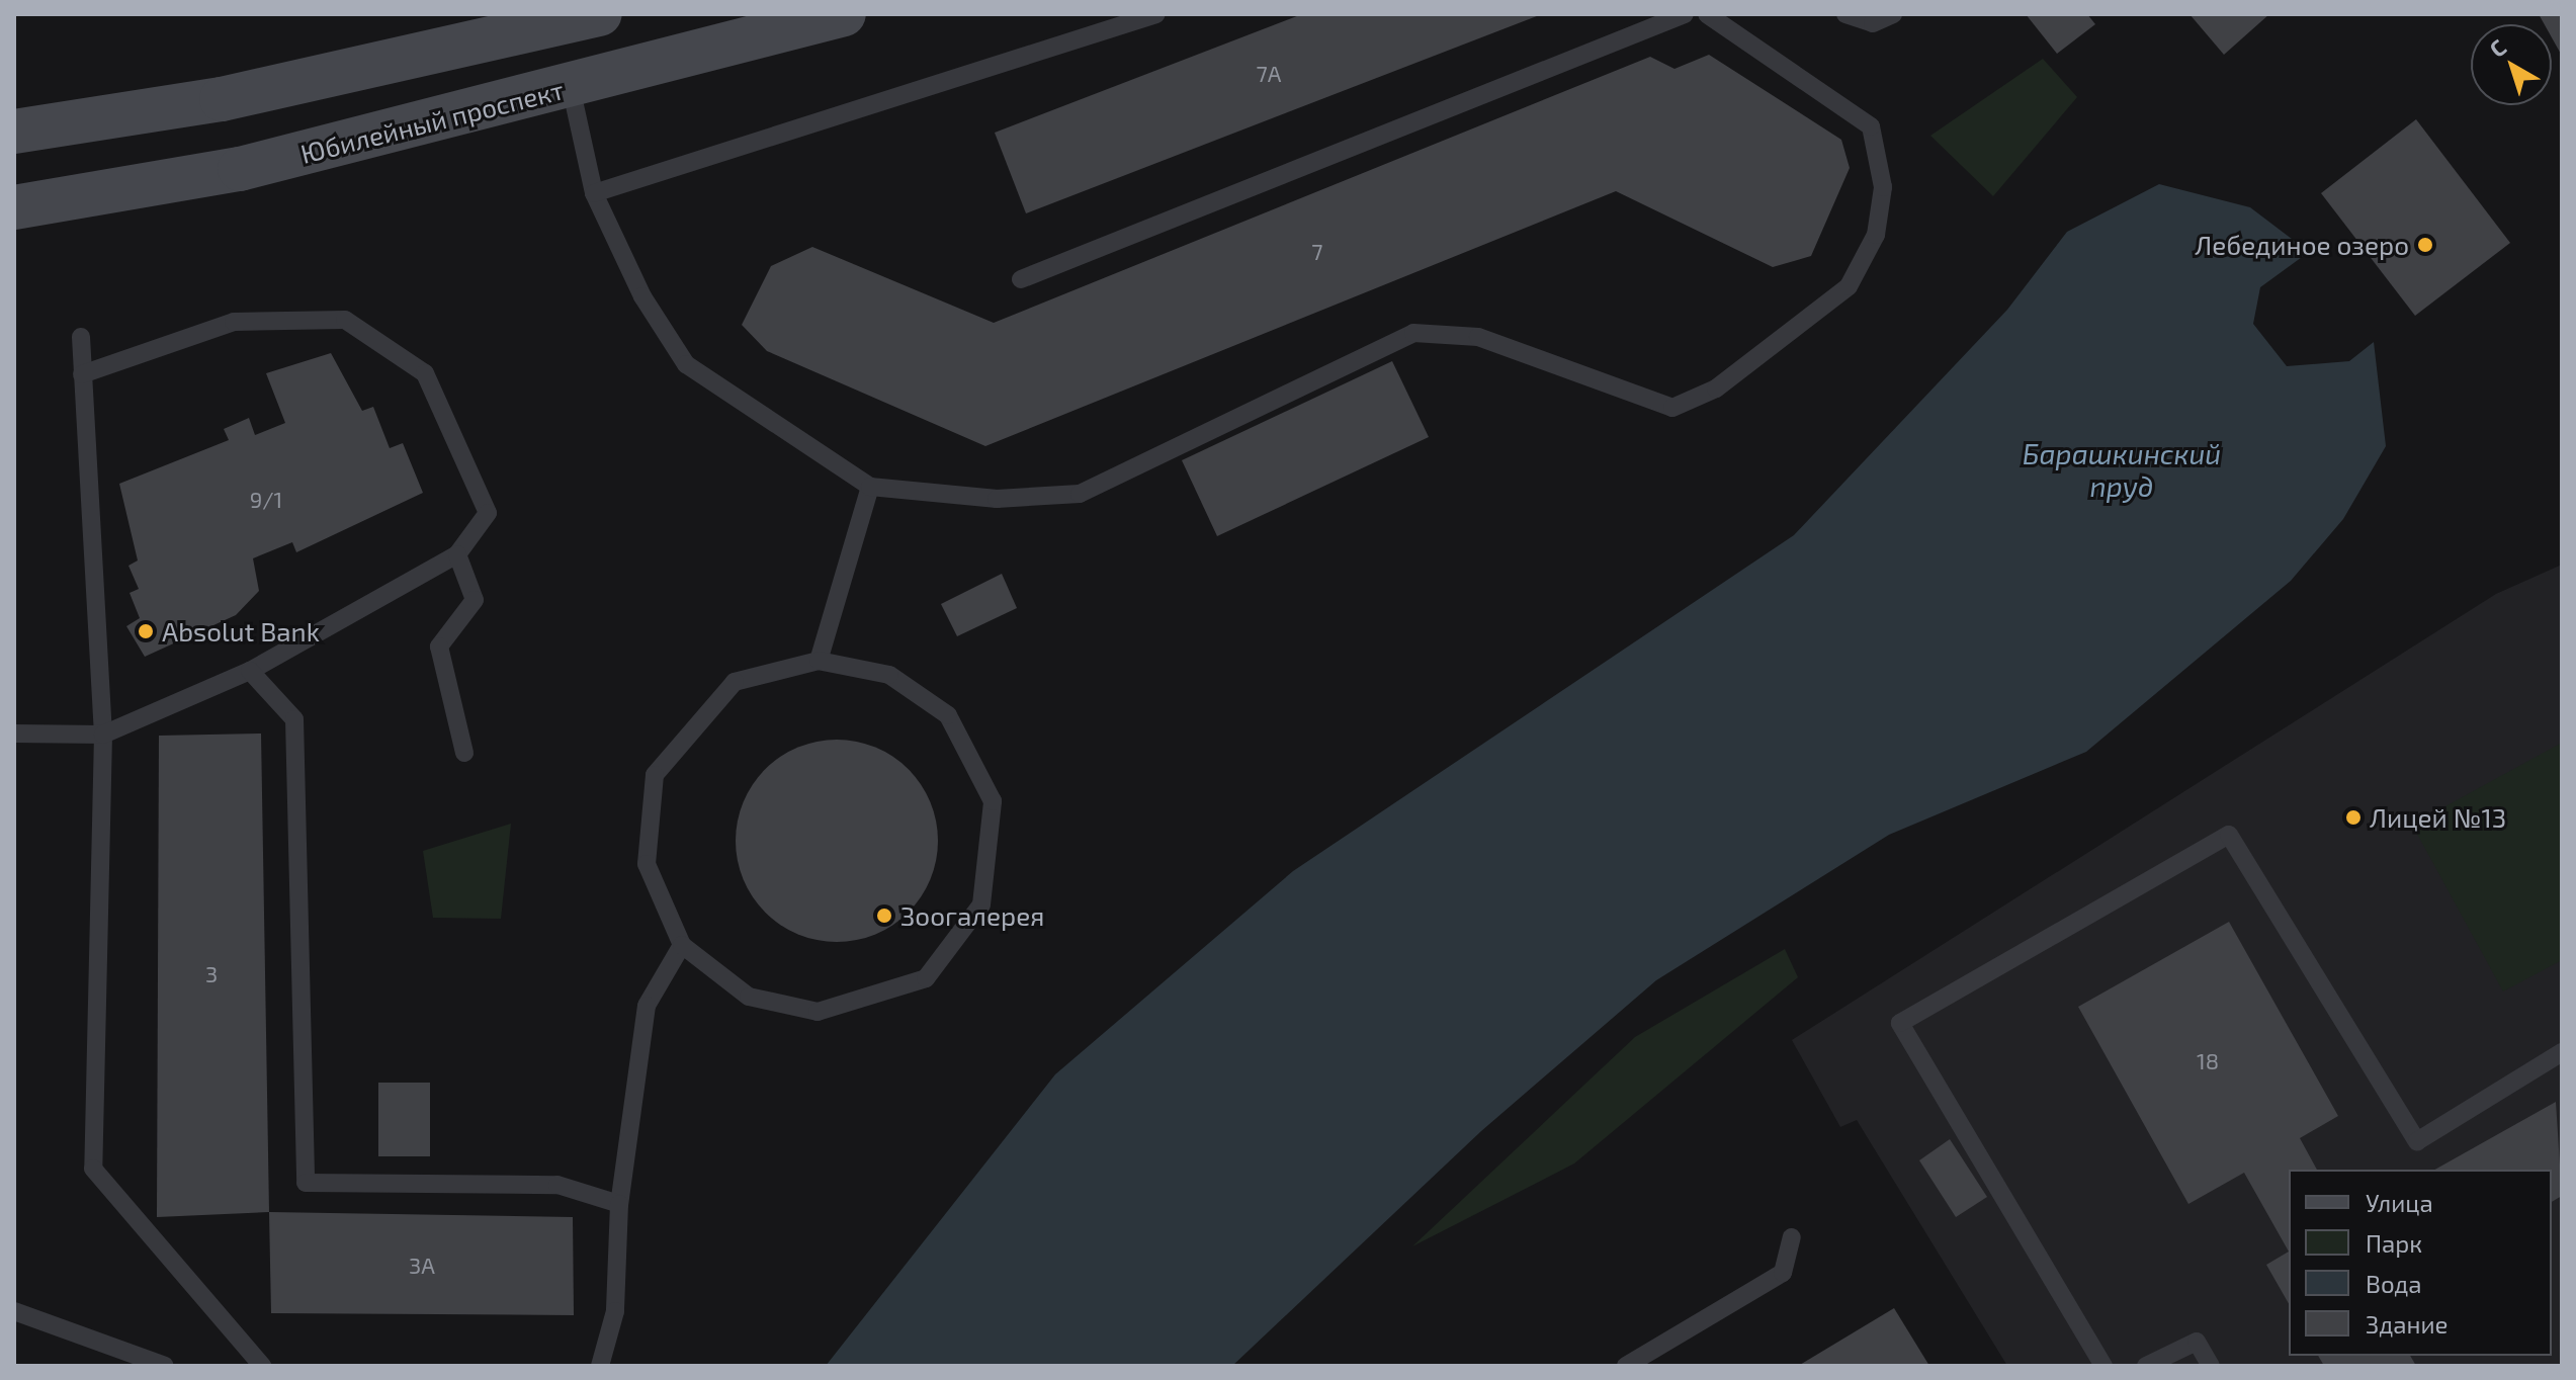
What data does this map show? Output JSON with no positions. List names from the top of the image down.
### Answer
{
  "streets": {
    "main road": ["Юбилейный проспект"]
  },
  "water": ["Барашкинский пруд"],
  "places": [
    "Лебединое озеро",
    "Absolut Bank",
    "Лицей №13",
    "Зоогалерея"
  ],
  "house_numbers": [
    "7А",
    "7",
    "9/1",
    "3",
    "18",
    "3А"
  ],
  "legend": [
    "Улица",
    "Парк",
    "Вода",
    "Здание"
  ],
  "north": "top left"
}
